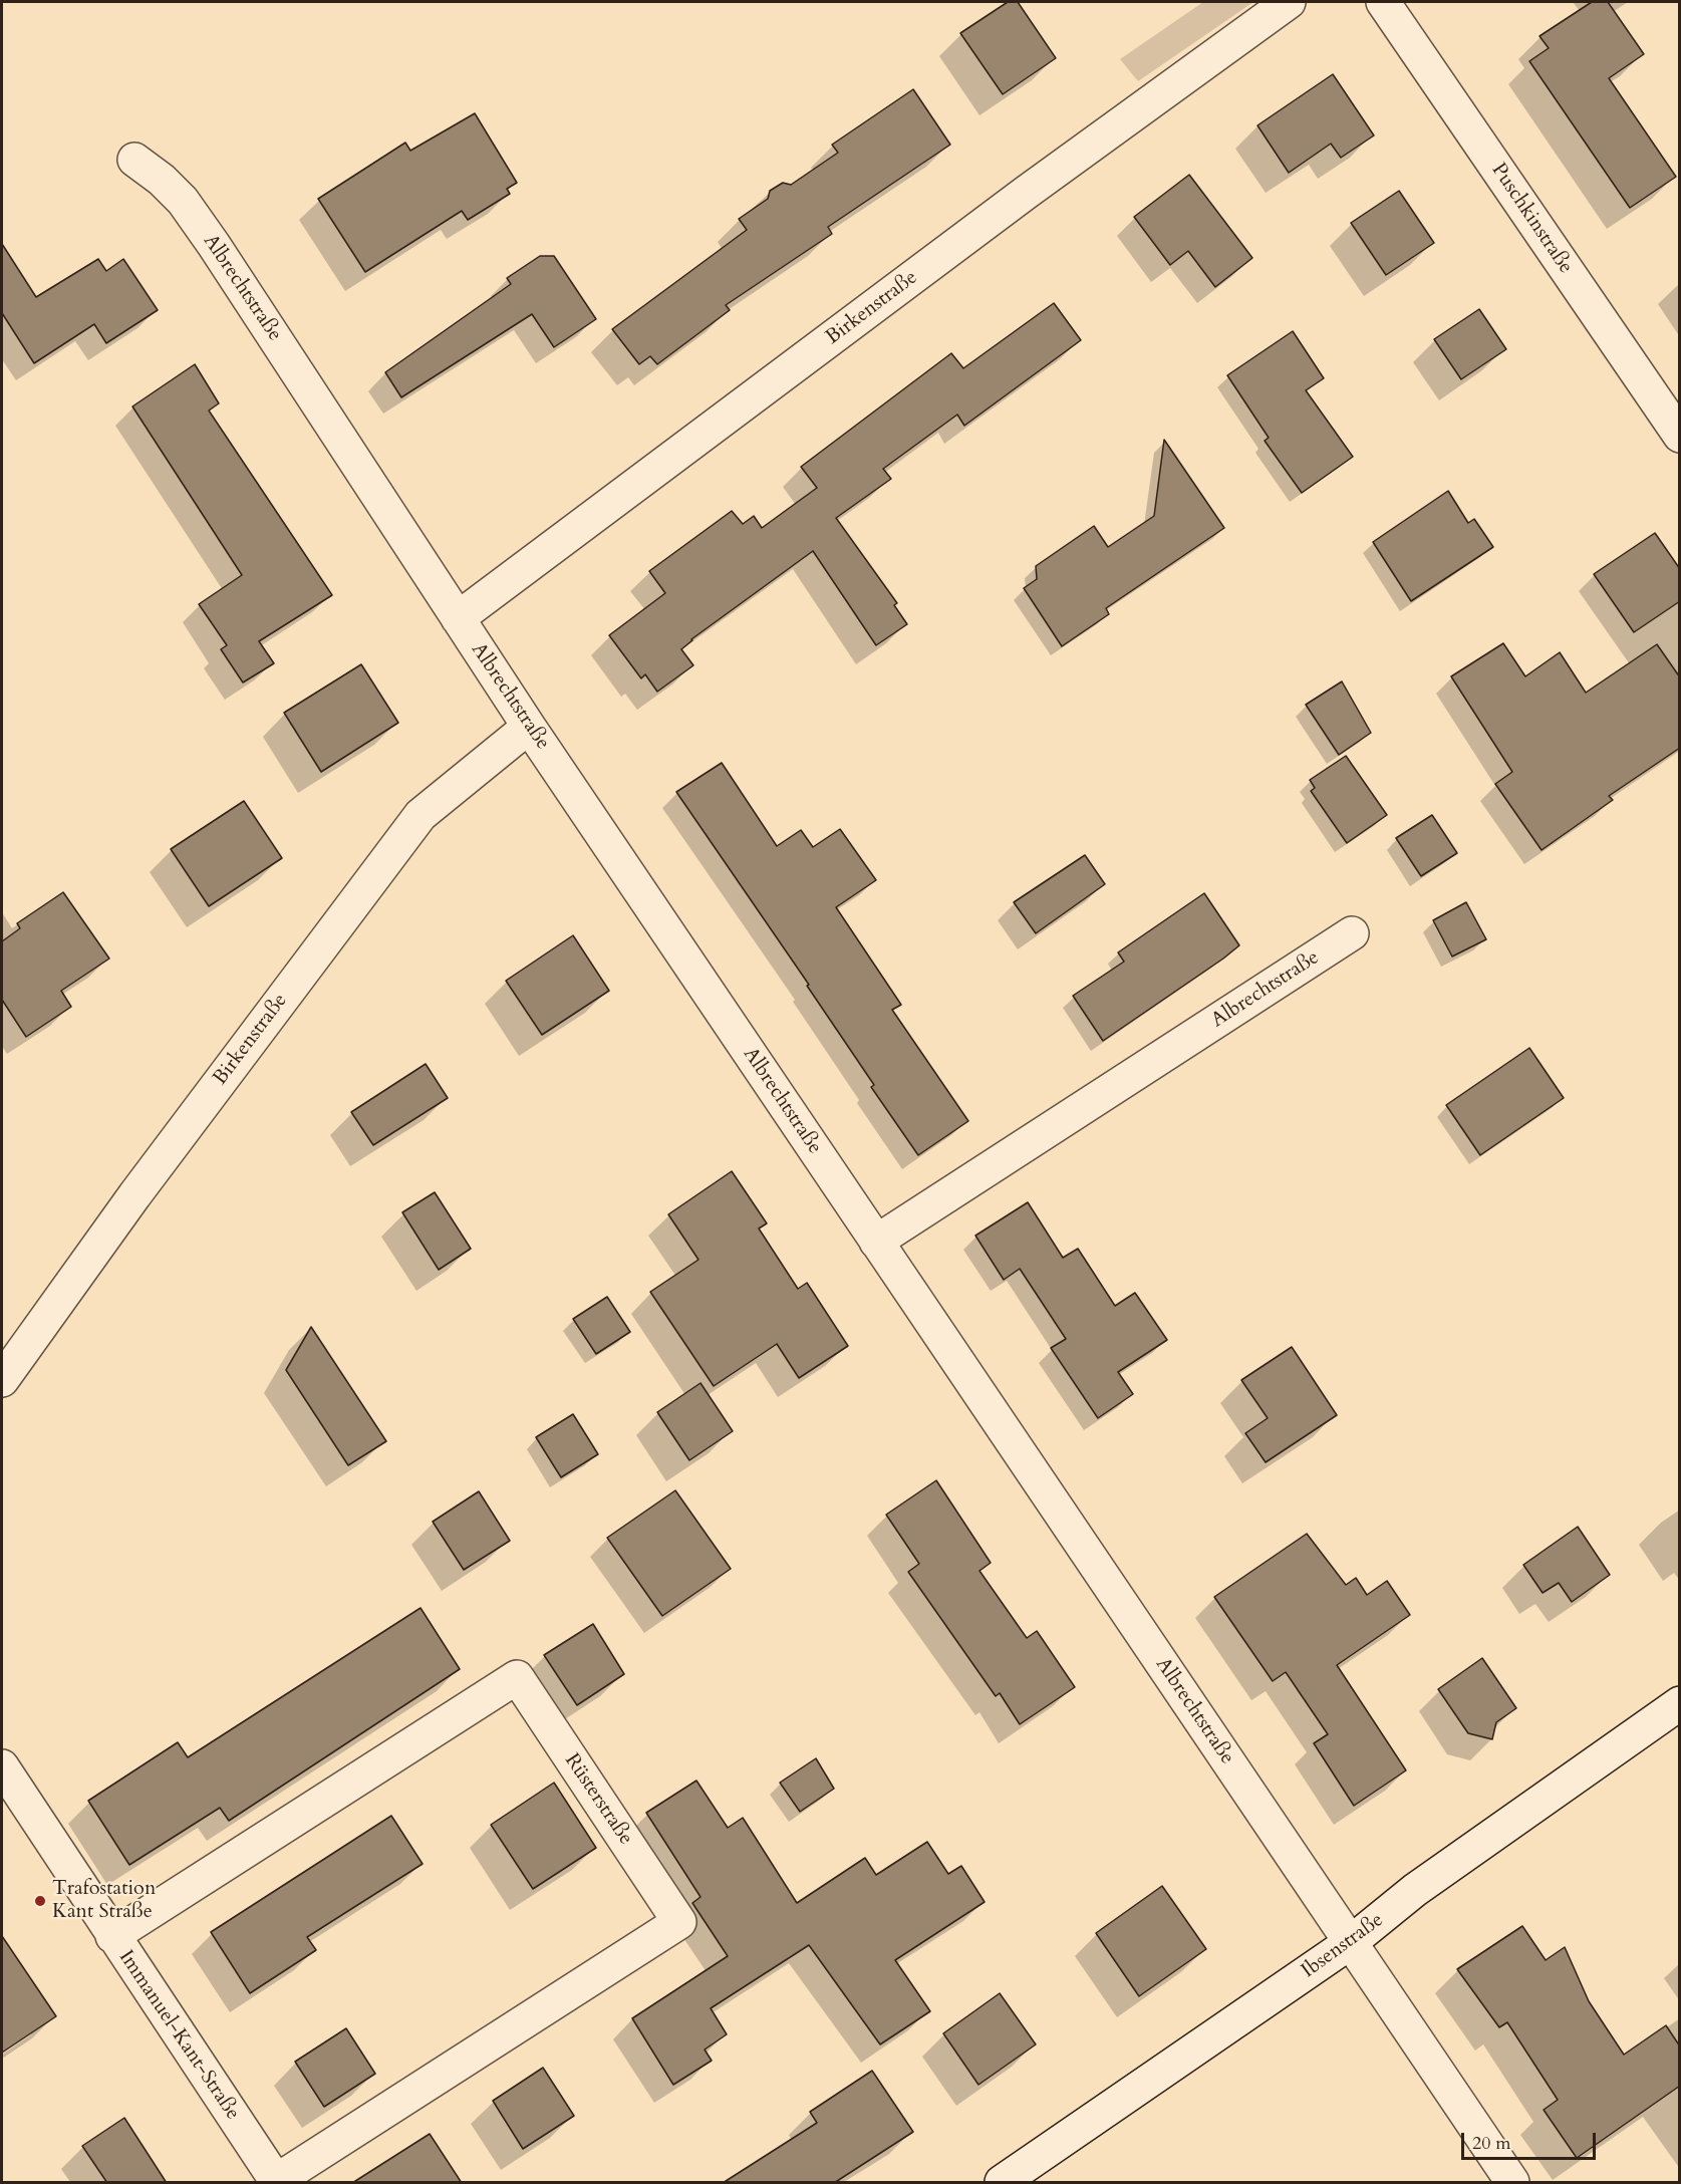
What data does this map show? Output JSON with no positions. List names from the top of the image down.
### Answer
{
  "streets": {
    "street": [
      "Puschkinstraße",
      "Albrechtstraße",
      "Birkenstraße",
      "Rüsterstraße",
      "Ibsenstraße",
      "Immanuel-Kant-Straße"
    ]
  },
  "crossings": [
    ["Albrechtstraße", "Birkenstraße"],
    ["Albrechtstraße", "Ibsenstraße"],
    ["Rüsterstraße", "Immanuel-Kant-Straße"]
  ],
  "places": ["Trafostation Kant Straße"],
  "scale_bar": "20 m"
}
